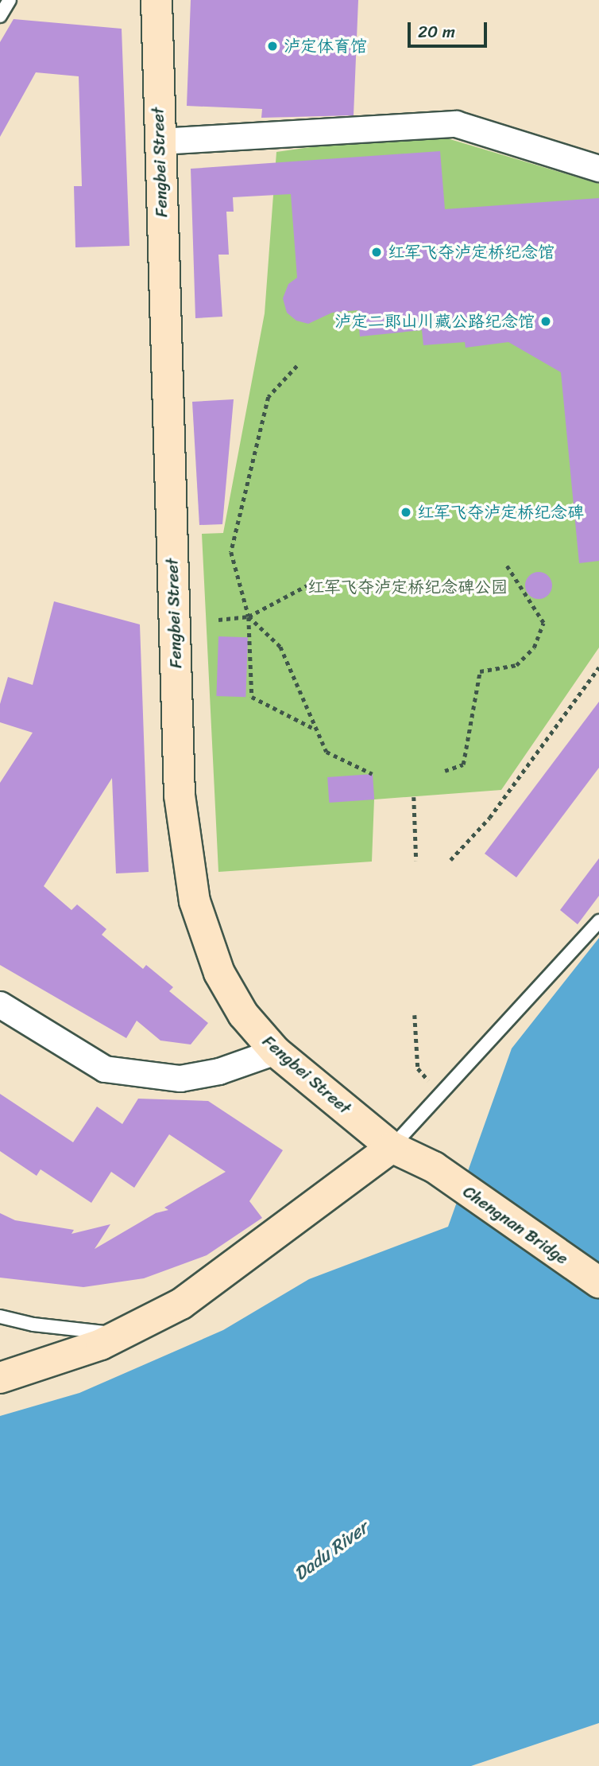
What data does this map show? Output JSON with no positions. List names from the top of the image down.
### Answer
{
  "streets": {
    "street": ["Fengbei Street", "Chengnan Bridge"]
  },
  "crossings": [
    ["Fengbei Street", "Chengnan Bridge"]
  ],
  "water": ["Dadu River"],
  "parks": ["红军飞夺泸定桥纪念碑公园"],
  "places": [
    "泸定体育馆",
    "红军飞夺泸定桥纪念馆",
    "泸定二郎山川藏公路纪念馆",
    "红军飞夺泸定桥纪念碑"
  ],
  "scale_bar": "20 m"
}
